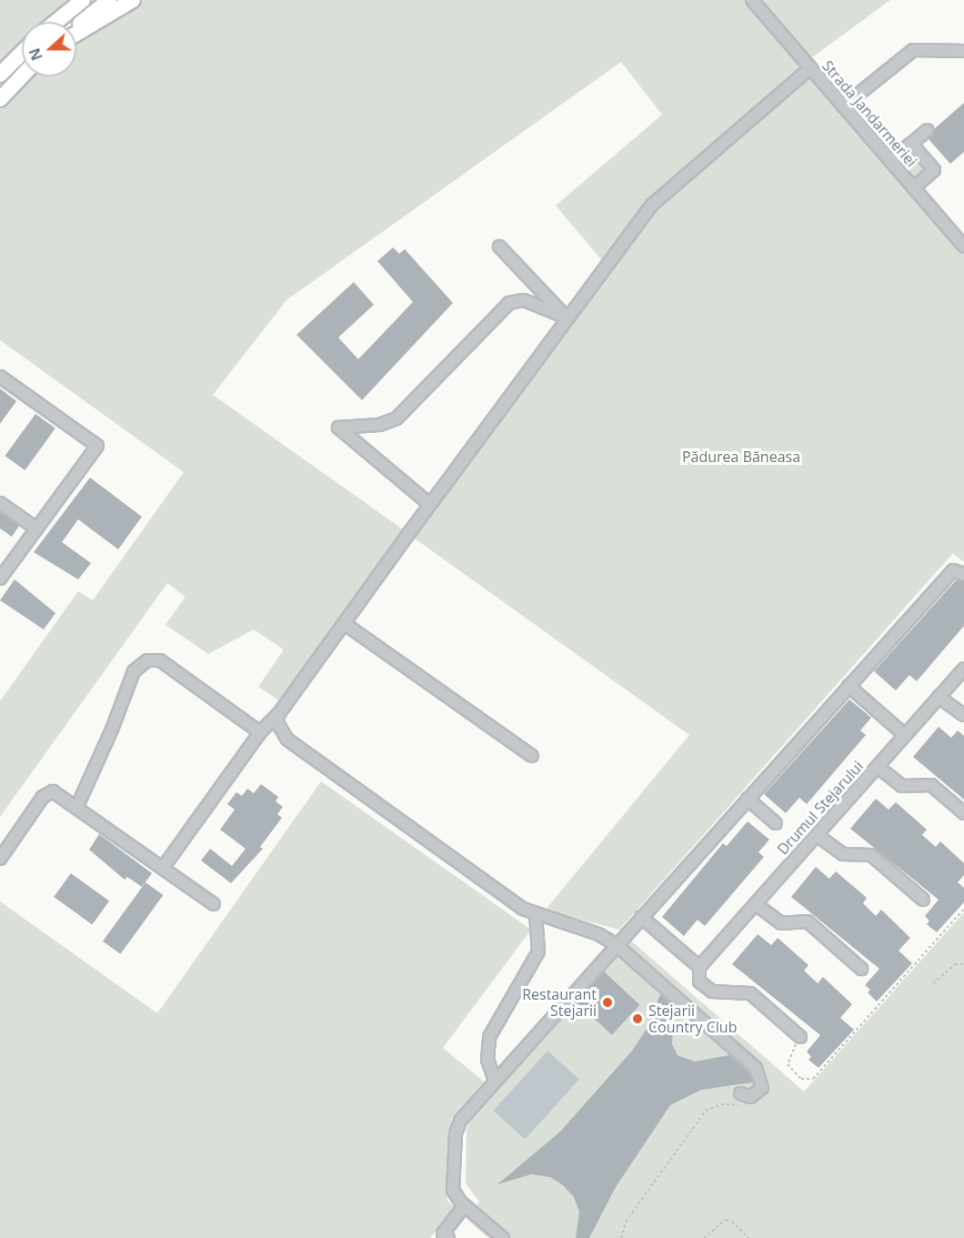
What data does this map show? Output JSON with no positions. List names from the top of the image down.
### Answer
{
  "streets": {
    "street": ["Strada Jandarmeriei", "Drumul Stejarului"]
  },
  "parks": ["Pădurea Băneasa"],
  "places": ["Restaurant Stejarii", "Stejarii Country Club"],
  "north": "left"
}
